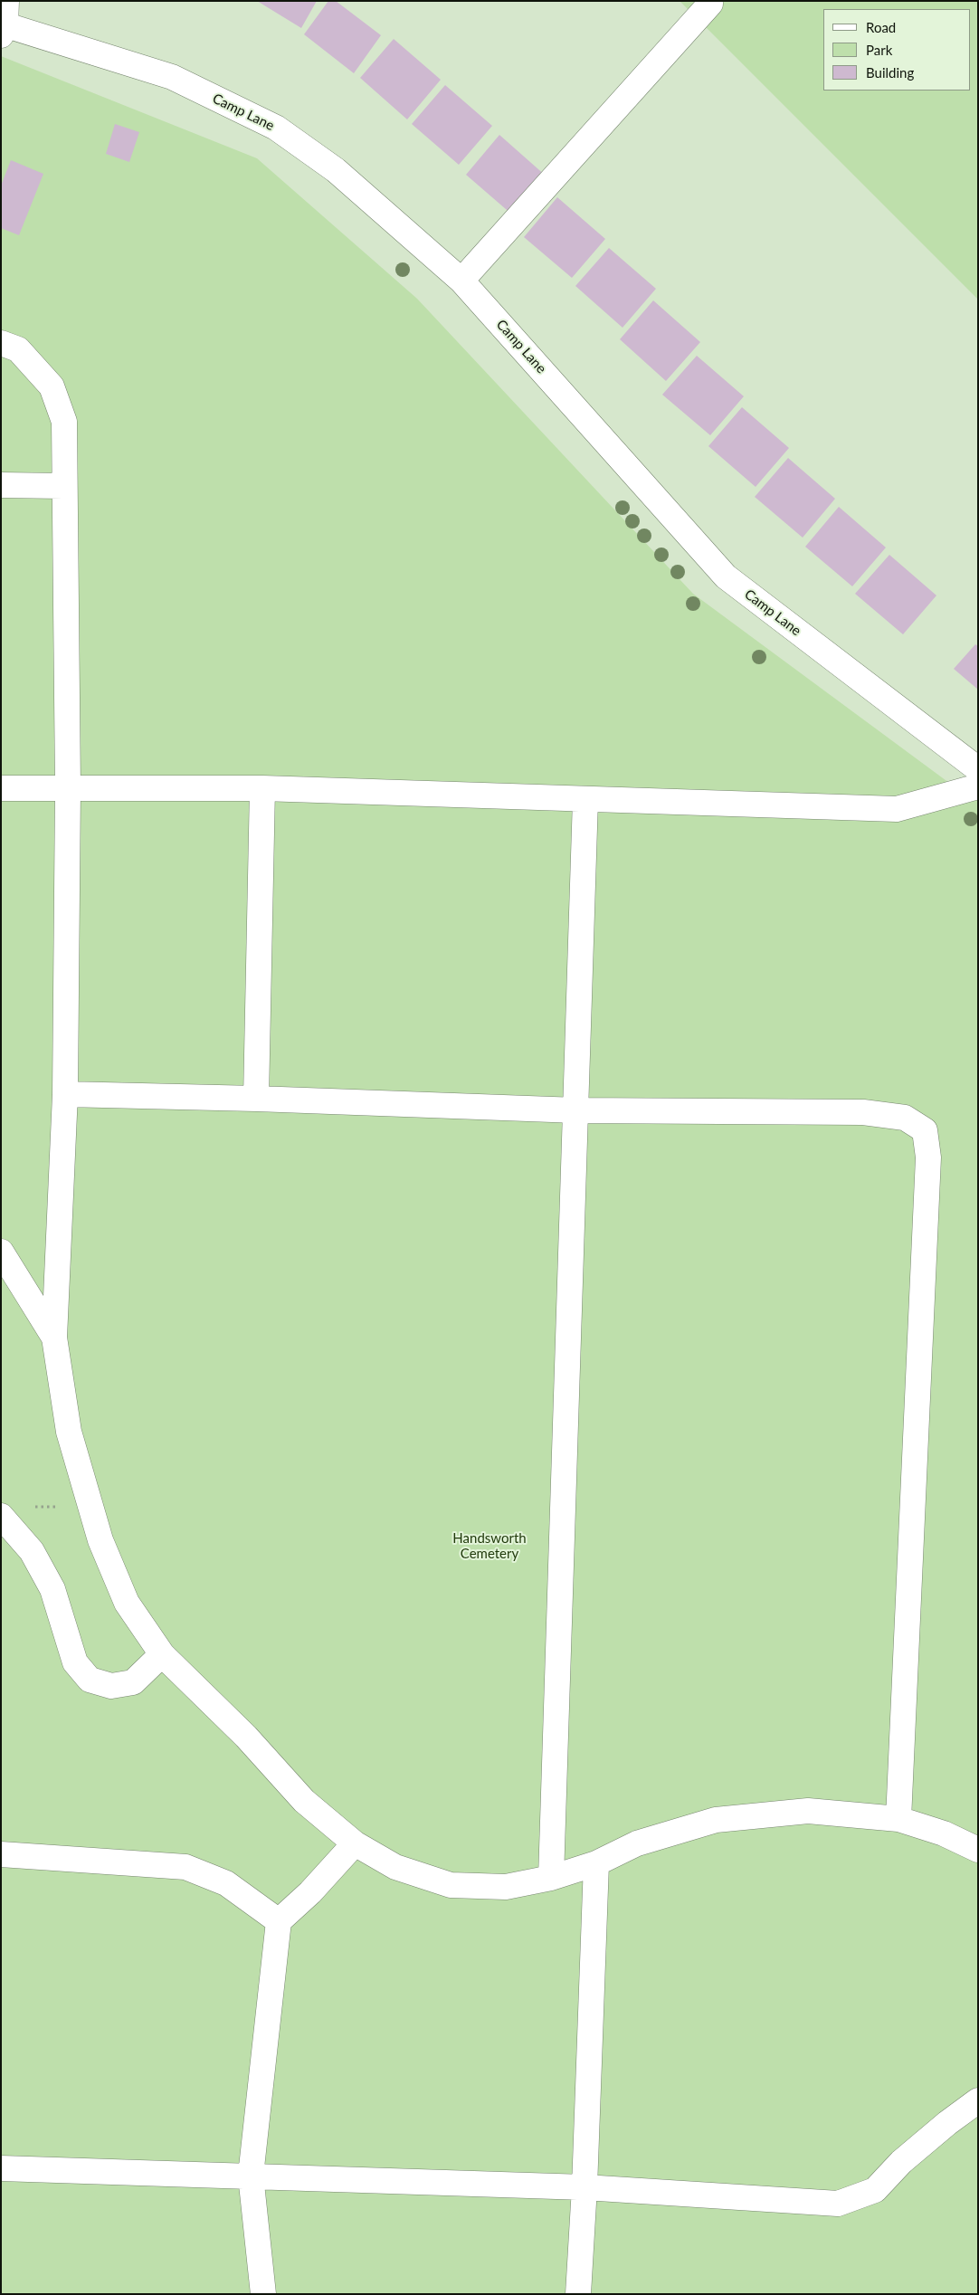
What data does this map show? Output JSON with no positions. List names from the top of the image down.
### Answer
{
  "streets": {
    "street": ["Camp Lane"]
  },
  "parks": ["Handsworth Cemetery"],
  "legend": ["Road", "Park", "Building"]
}
